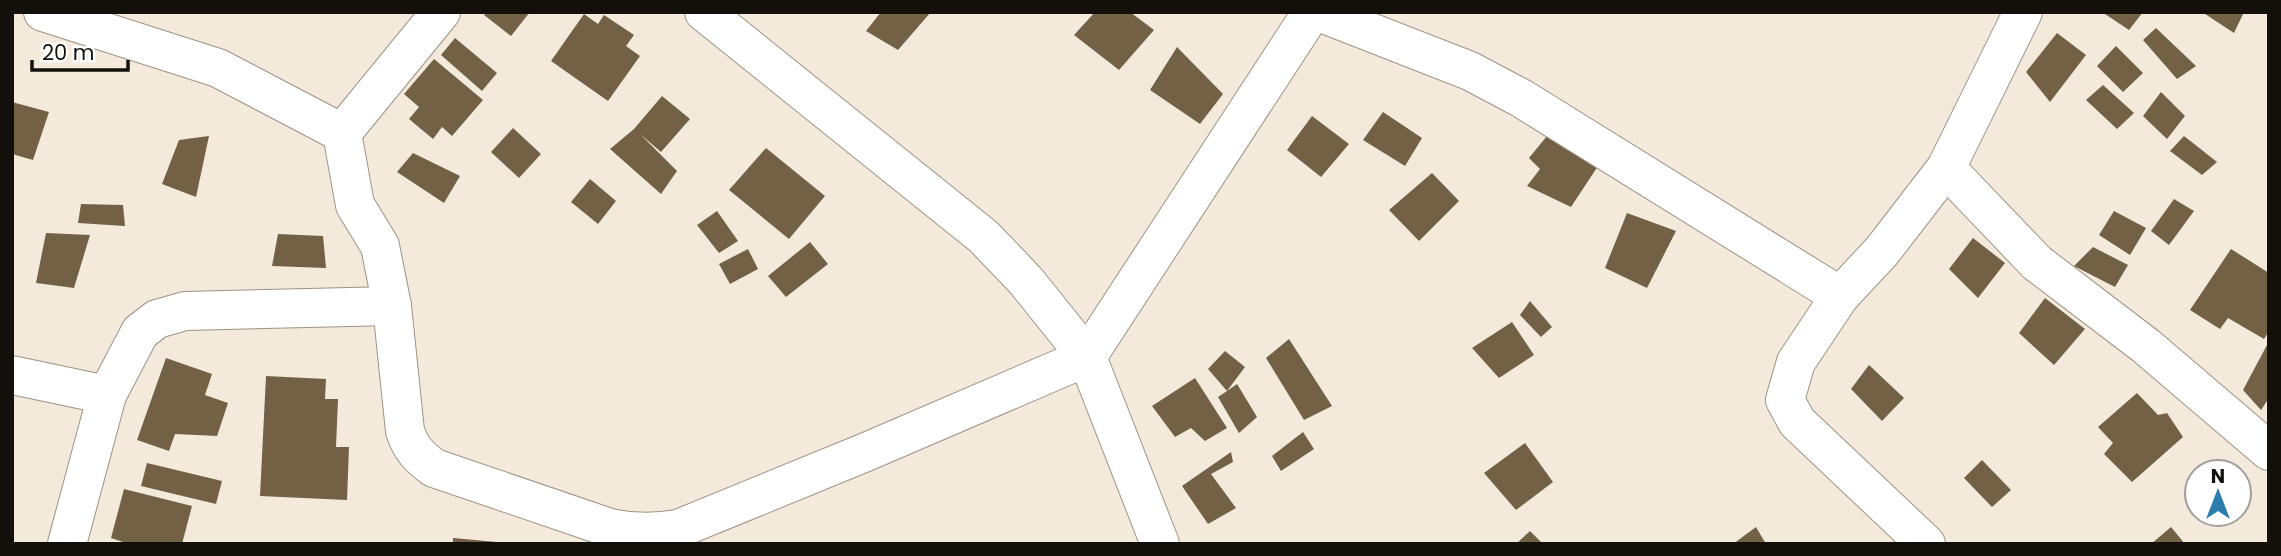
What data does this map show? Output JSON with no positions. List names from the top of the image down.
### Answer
{
  "scale_bar": "20 m",
  "north": "top"
}
